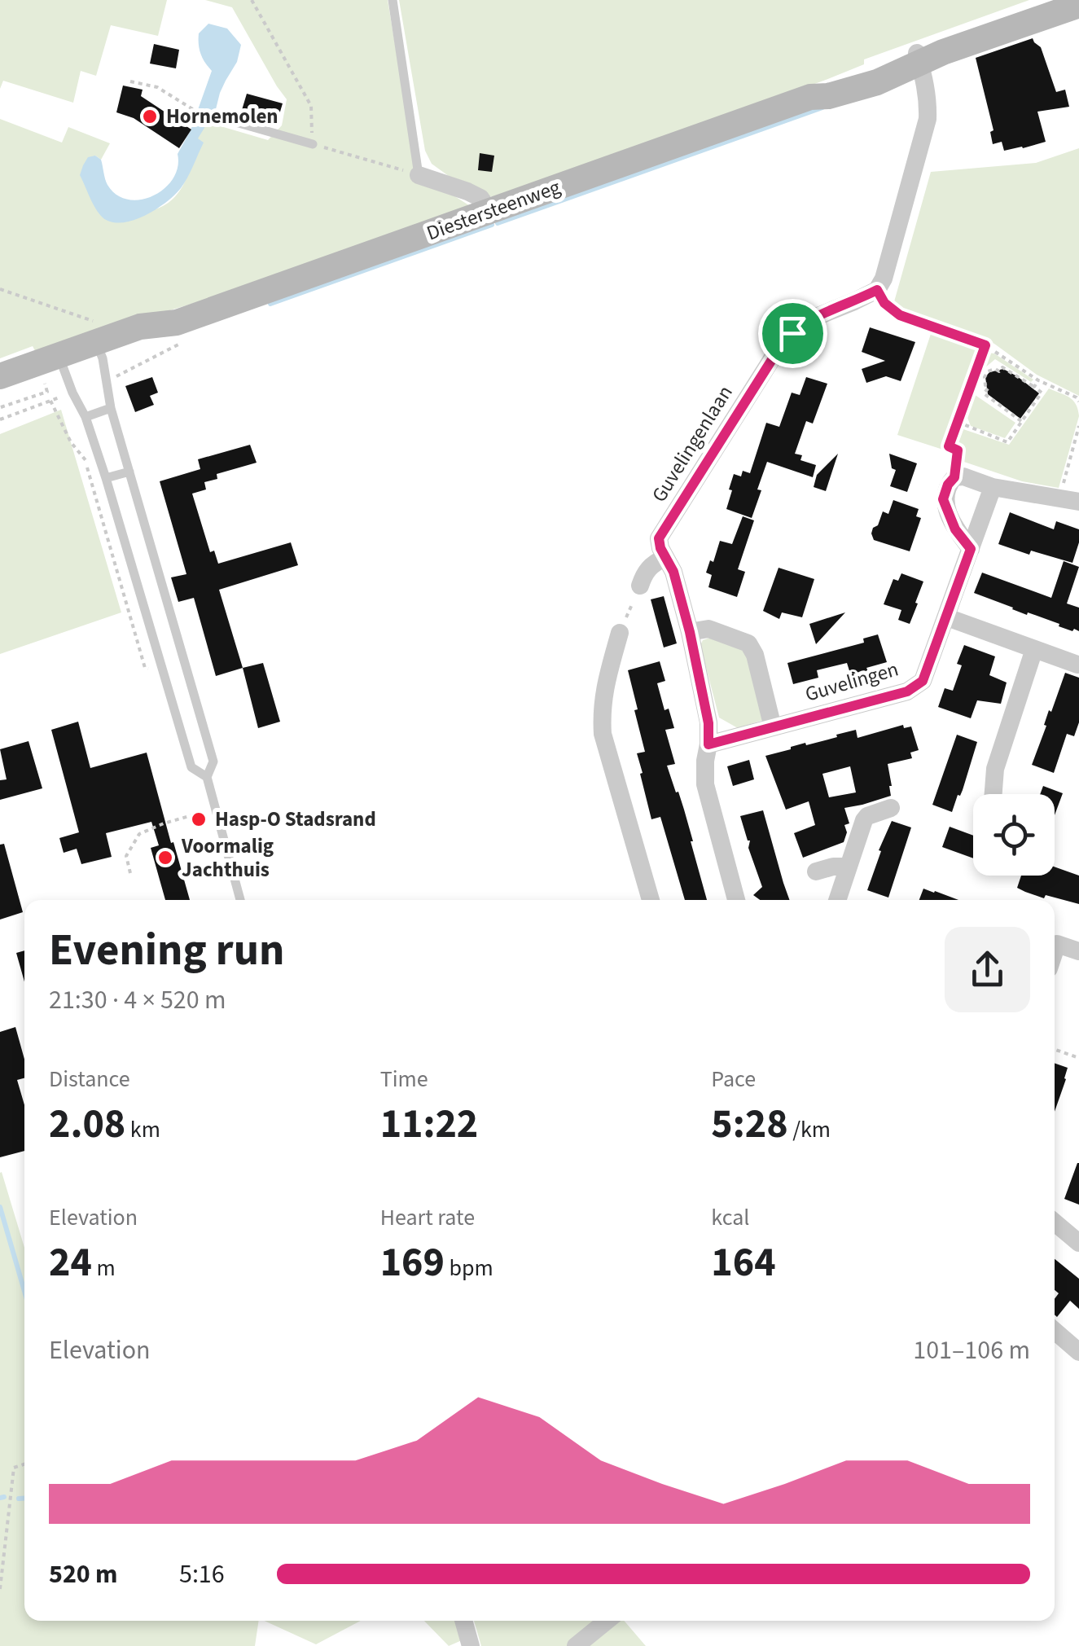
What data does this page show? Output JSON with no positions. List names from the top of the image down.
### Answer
{
  "streets": {
    "main road": ["Diestersteenweg"],
    "street": ["Guvelingenlaan", "Guvelingen"]
  },
  "places": ["Hornemolen", "Hasp-O Stadsrand", "Voormalig Jachthuis"],
  "page": {
    "heading": ["Evening run", "21:30 · 4 × 520 m"],
    "stats": [
      ["Distance", "2.08 km"],
      ["Time", "11:22"],
      ["Pace", "5:28 /km"],
      ["Elevation", "24 m"],
      ["Heart rate", "169 bpm"],
      ["kcal", "164"]
    ],
    "chart": ["Elevation", "101–106 m"],
    "list": [
      {
        "name": "520 m",
        "note": "5:16"
      }
    ]
  }
}
